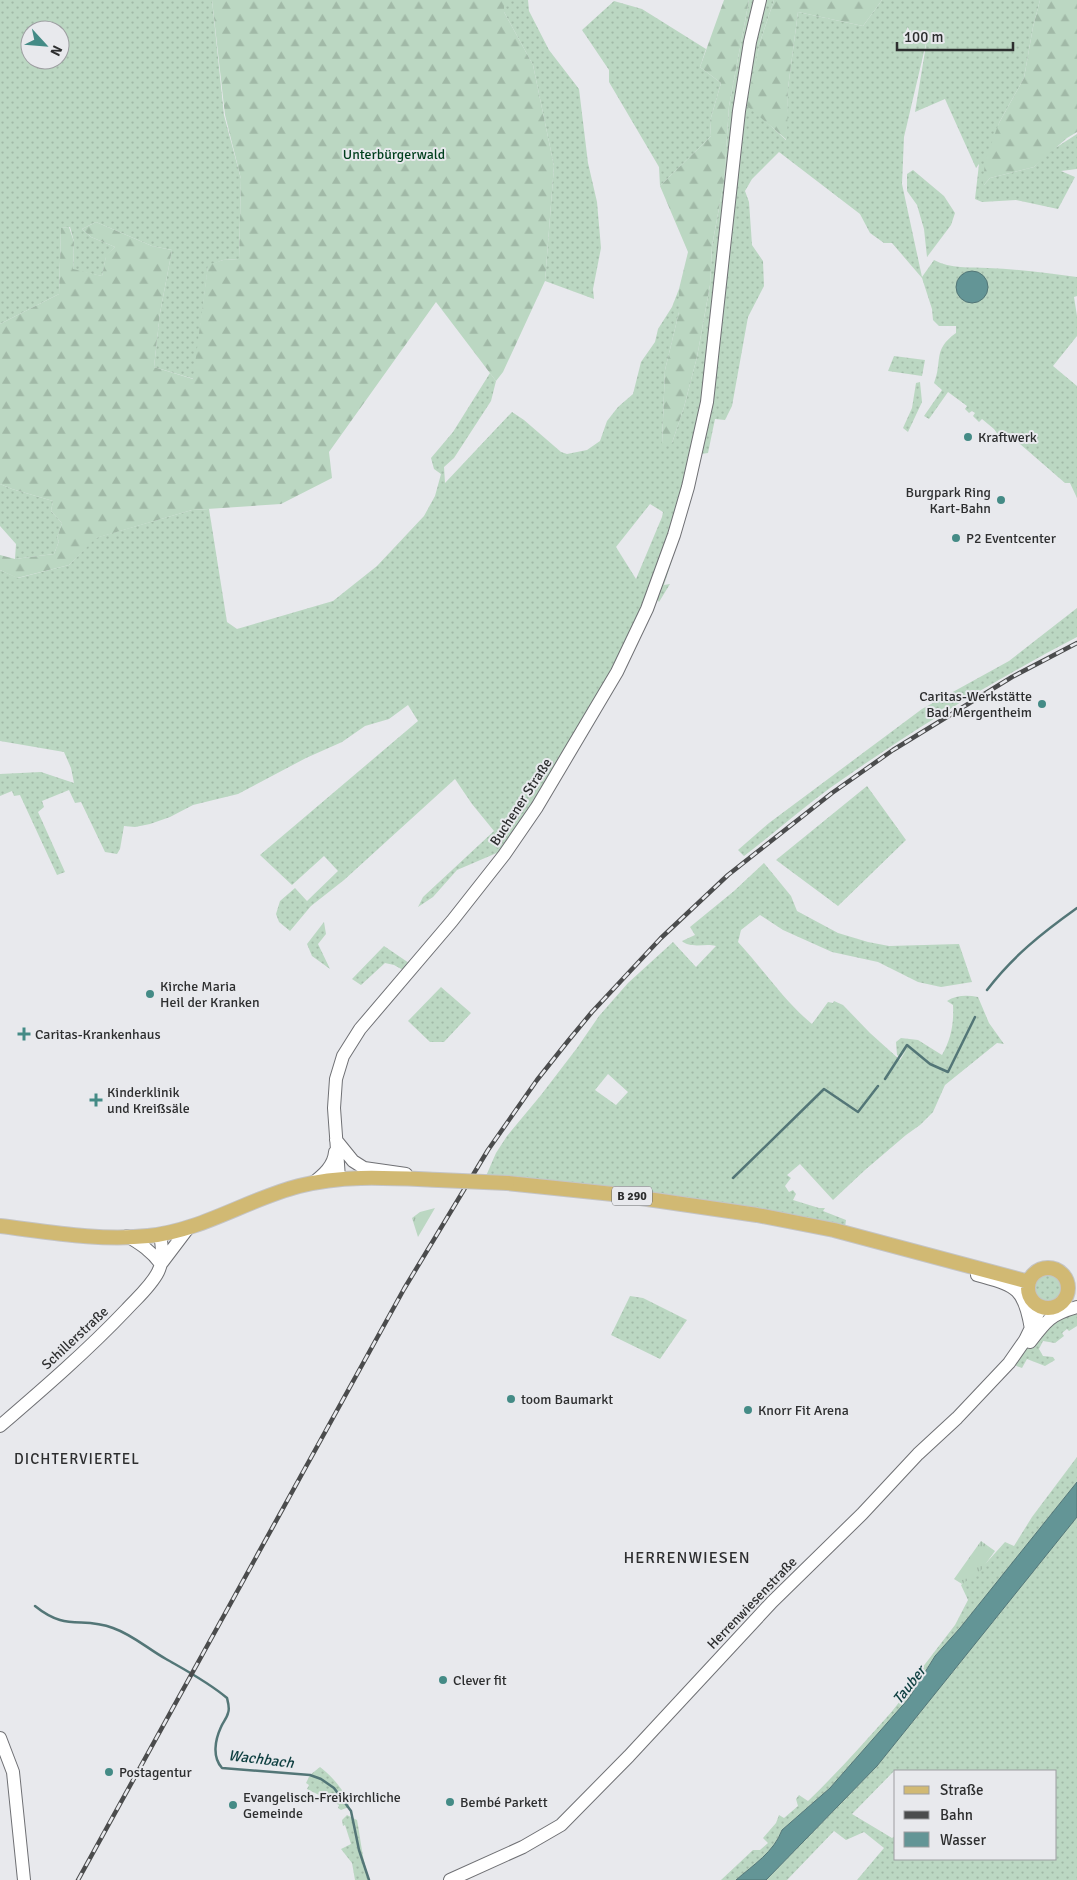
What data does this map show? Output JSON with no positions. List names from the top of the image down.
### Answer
{
  "streets": {
    "main road": ["B 290"],
    "street": ["Buchener Straße", "Schillerstraße", "Herrenwiesenstraße"]
  },
  "crossings": [
    ["Buchener Straße", "B 290"],
    ["B 290", "Schillerstraße"],
    ["B 290", "Herrenwiesenstraße"]
  ],
  "districts": ["DICHTERVIERTEL", "HERRENWIESEN"],
  "water": ["Tauber", "Wachbach"],
  "parks": ["Unterbürgerwald"],
  "places": {
    "other": [
      "Kraftwerk",
      "Burgpark Ring Kart-Bahn",
      "P2 Eventcenter",
      "Caritas-Werkstätte Bad Mergentheim",
      "Kirche Maria Heil der Kranken",
      "toom Baumarkt",
      "Knorr Fit Arena",
      "Clever fit",
      "Postagentur",
      "Bembé Parkett",
      "Evangelisch-Freikirchliche Gemeinde"
    ],
    "health": ["Caritas-Krankenhaus", "Kinderklinik und Kreißsäle"]
  },
  "legend": ["Straße", "Bahn", "Wasser"],
  "scale_bar": "100 m",
  "north": "bottom right"
}
